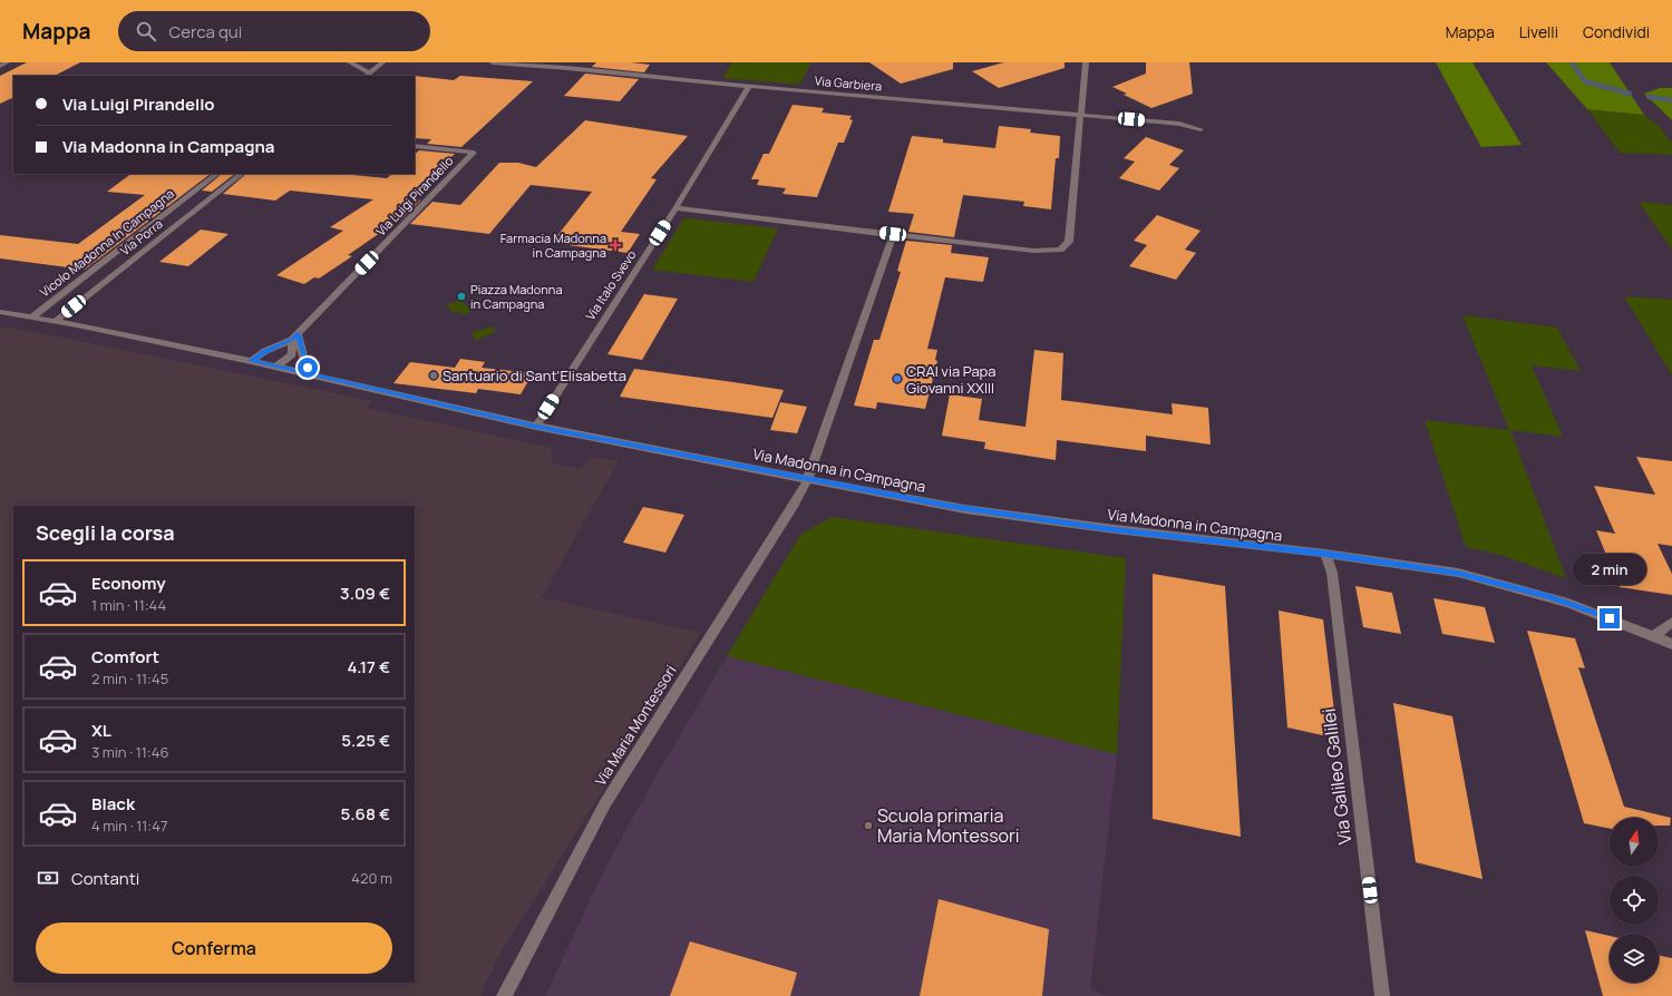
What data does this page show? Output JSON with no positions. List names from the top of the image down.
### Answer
{
  "streets": {
    "street": [
      "Via Garbiera",
      "Via Luigi Pirandello",
      "Via Porra",
      "Vicolo Madonna In Campagna",
      "Via Italo Svevo",
      "Via Madonna in Campagna",
      "Via Maria Montessori",
      "Via Galileo Galilei"
    ]
  },
  "crossings": [
    ["Via Garbiera", "Via Italo Svevo"],
    ["Via Luigi Pirandello", "Via Madonna in Campagna"],
    ["Via Porra", "Via Madonna in Campagna"],
    ["Vicolo Madonna In Campagna", "Via Madonna in Campagna"],
    ["Via Italo Svevo", "Via Madonna in Campagna"],
    ["Via Madonna in Campagna", "Via Maria Montessori"],
    ["Via Madonna in Campagna", "Via Galileo Galilei"]
  ],
  "places": {
    "health": ["Farmacia Madonna in Campagna"],
    "other": [
      "Piazza Madonna in Campagna",
      "Santuario di Sant'Elisabetta",
      "CRAI via Papa Giovanni XXIII",
      "Scuola primaria Maria Montessori"
    ]
  },
  "north": "top",
  "page": {
    "header": "Mappa",
    "search": "Cerca qui",
    "nav": ["Mappa", "Livelli", "Condividi"],
    "banner": ["Via Luigi Pirandello", "Via Madonna in Campagna"],
    "heading": "Scegli la corsa",
    "bubble": "2 min",
    "list": [
      {
        "name": "Economy",
        "note": "1 min · 11:44",
        "value": "3.09 €"
      },
      {
        "name": "Comfort",
        "note": "2 min · 11:45",
        "value": "4.17 €"
      },
      {
        "name": "XL",
        "note": "3 min · 11:46",
        "value": "5.25 €"
      },
      {
        "name": "Black",
        "note": "4 min · 11:47",
        "value": "5.68 €"
      }
    ],
    "pay": ["Contanti", "420 m"],
    "buttons": "Conferma"
  }
}
